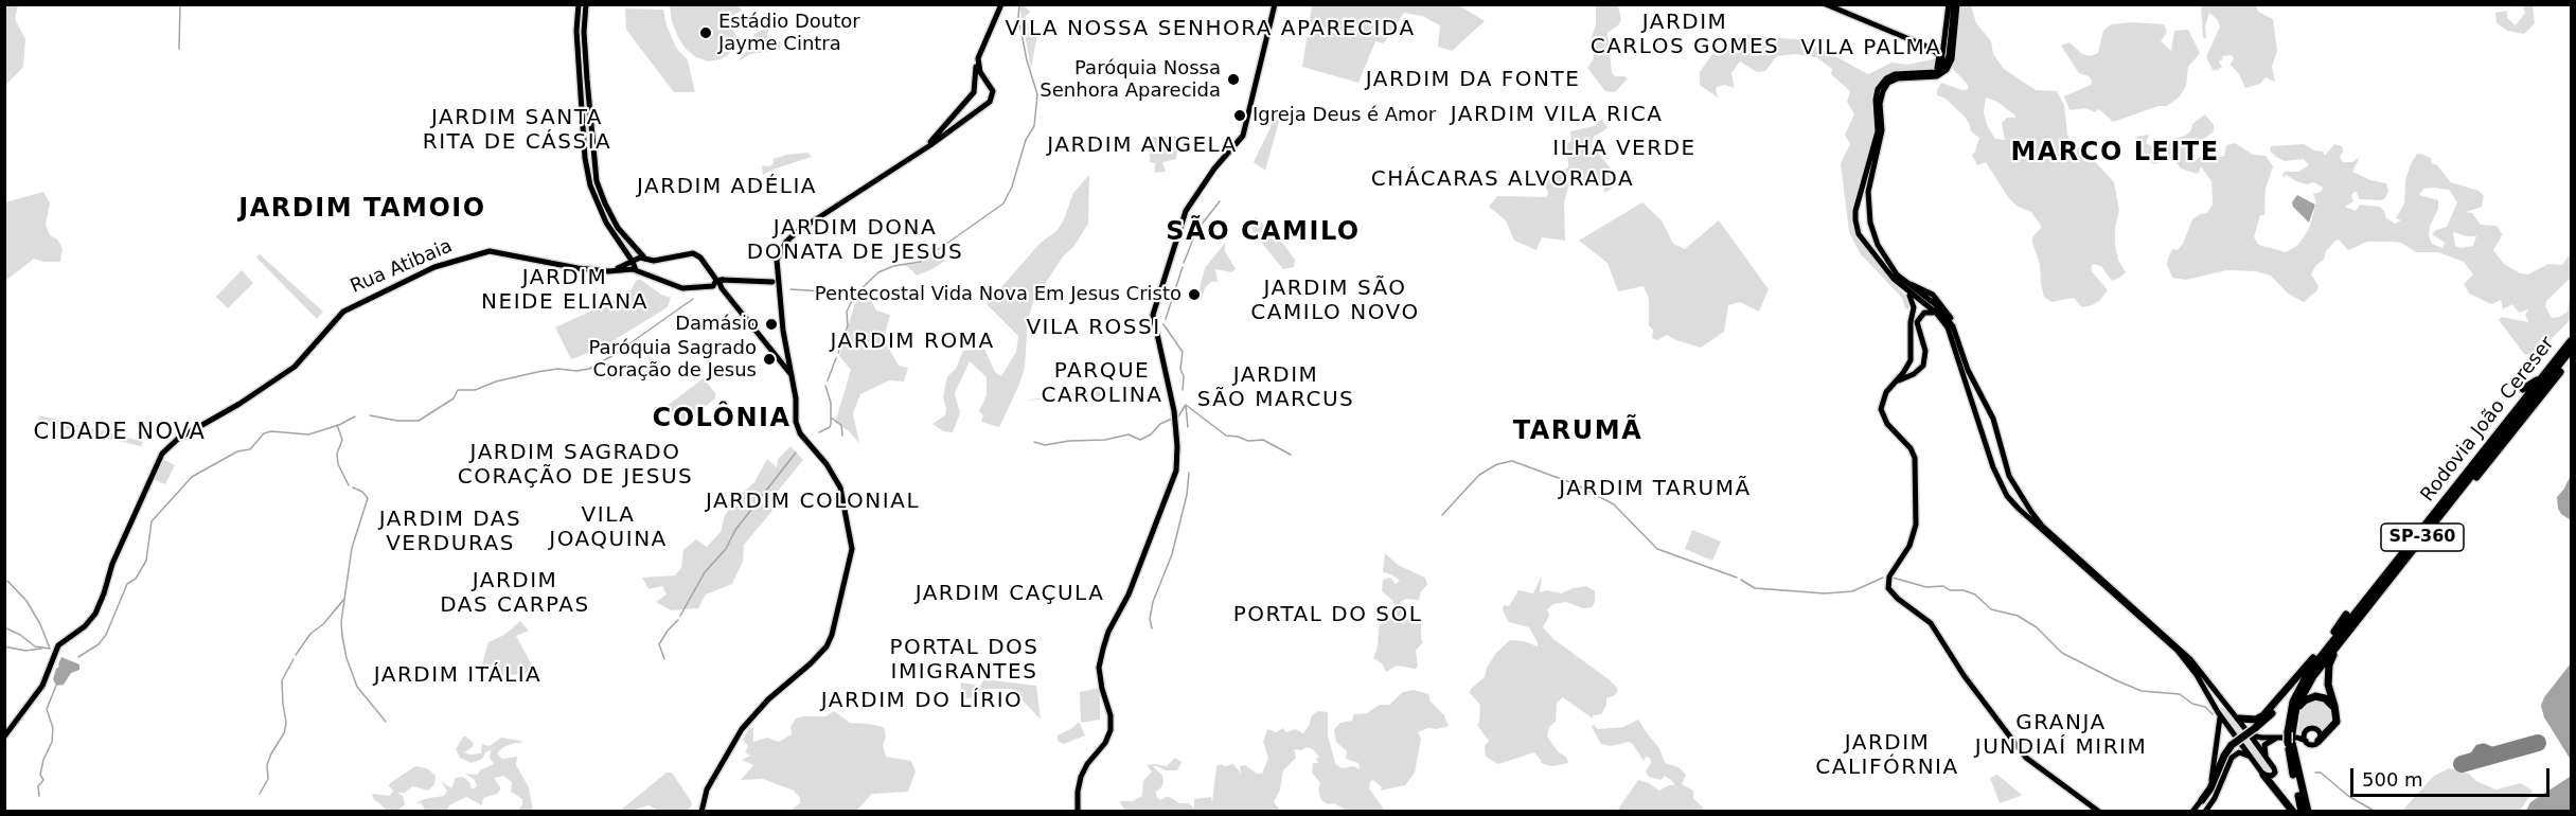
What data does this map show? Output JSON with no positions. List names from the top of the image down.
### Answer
{
  "streets": {
    "highway": ["Rodovia João Cereser", "SP-360"],
    "main road": ["Rua Atibaia"]
  },
  "crossings": [
    ["Rodovia João Cereser", "SP-360"]
  ],
  "districts": [
    "JARDIM CARLOS GOMES",
    "VILA NOSSA SENHORA APARECIDA",
    "VILA PALMA",
    "JARDIM DA FONTE",
    "JARDIM VILA RICA",
    "JARDIM SANTA RITA DE CÁSSIA",
    "JARDIM ANGELA",
    "ILHA VERDE",
    "MARCO LEITE",
    "CHÁCARAS ALVORADA",
    "JARDIM ADÉLIA",
    "JARDIM TAMOIO",
    "JARDIM DONA DONATA DE JESUS",
    "SÃO CAMILO",
    "JARDIM NEIDE ELIANA",
    "JARDIM SÃO CAMILO NOVO",
    "VILA ROSSI",
    "JARDIM ROMA",
    "PARQUE CAROLINA",
    "JARDIM SÃO MARCUS",
    "COLÔNIA",
    "TARUMÃ",
    "CIDADE NOVA",
    "JARDIM SAGRADO CORAÇÃO DE JESUS",
    "JARDIM TARUMÃ",
    "JARDIM COLONIAL",
    "VILA JOAQUINA",
    "JARDIM DAS VERDURAS",
    "JARDIM DAS CARPAS",
    "JARDIM CAÇULA",
    "PORTAL DO SOL",
    "PORTAL DOS IMIGRANTES",
    "JARDIM ITÁLIA",
    "JARDIM DO LÍRIO",
    "GRANJA JUNDIAÍ MIRIM",
    "JARDIM CALIFÓRNIA"
  ],
  "places": [
    "Estádio Doutor Jayme Cintra",
    "Paróquia Nossa Senhora Aparecida",
    "Igreja Deus é Amor",
    "Pentecostal Vida Nova Em Jesus Cristo",
    "Damásio",
    "Paróquia Sagrado Coração de Jesus"
  ],
  "scale_bar": "500 m"
}
